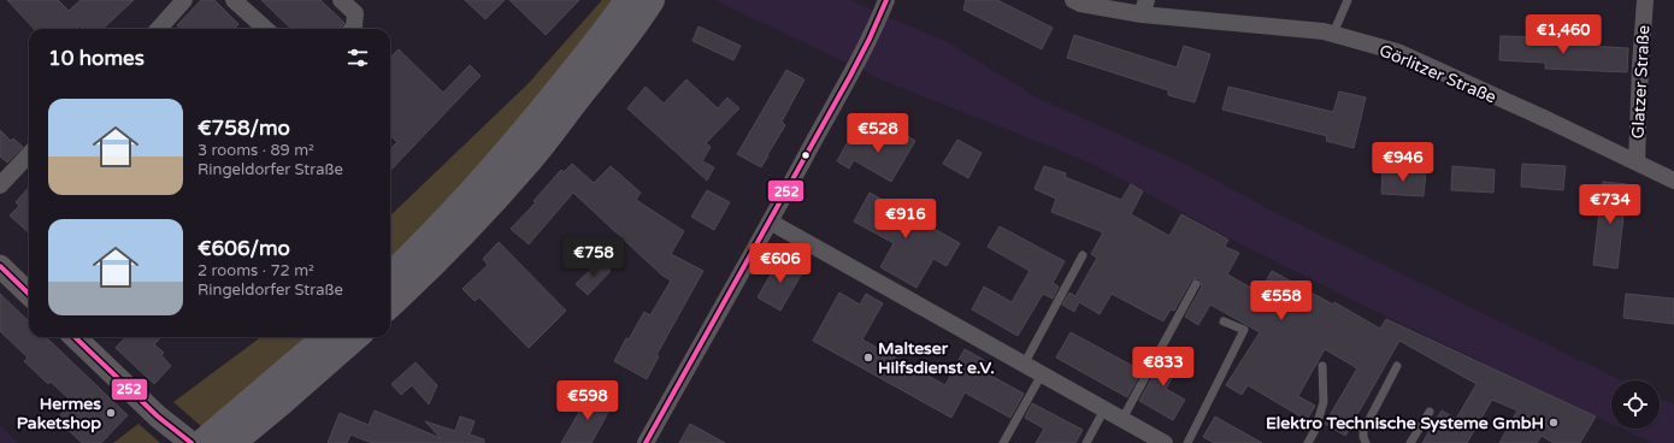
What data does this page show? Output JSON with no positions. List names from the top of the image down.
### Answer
{
  "streets": {
    "street": ["Görlitzer Straße", "Glatzer Straße"]
  },
  "crossings": [
    ["Görlitzer Straße", "Glatzer Straße"]
  ],
  "places": ["Malteser Hilfsdienst e.V.", "Hermes Paketshop", "Elektro Technische Systeme GmbH"],
  "lines": ["transit line 252"],
  "page": {
    "price": [
      "€1,460",
      "€528",
      "€946",
      "€734",
      "€916",
      "€758",
      "€606",
      "€558",
      "€833",
      "€598"
    ],
    "heading": "10 homes",
    "list": [
      {
        "name": "€758/mo",
        "note": "3 rooms · 89 m² · Ringeldorfer Straße"
      },
      {
        "name": "€606/mo",
        "note": "2 rooms · 72 m² · Ringeldorfer Straße"
      }
    ]
  }
}
